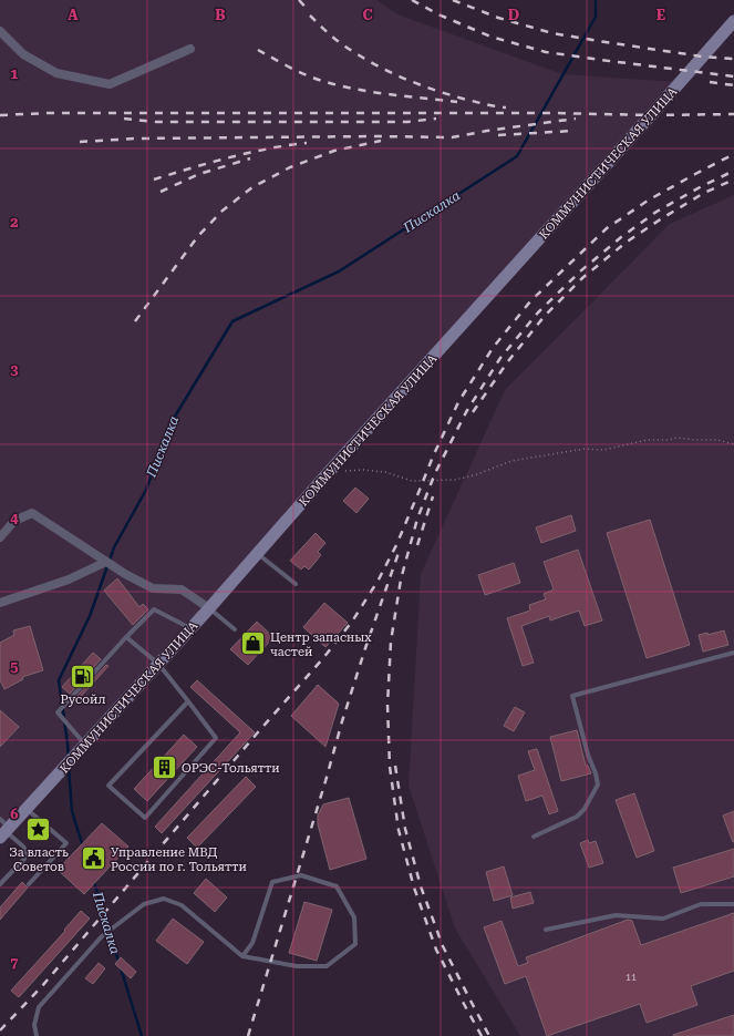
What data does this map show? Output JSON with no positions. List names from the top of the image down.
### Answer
{
  "streets": {
    "main road": ["КОММУНИСТИЧЕСКАЯ УЛИЦА"]
  },
  "water": ["Пискалка"],
  "places": {
    "shop": ["Центр запасных частей"],
    "fuel station": ["Русойл"],
    "building": ["ОРЭС-Тольятти"],
    "place": ["За власть Советов"],
    "public building": ["Управление МВД России по г. Тольятти"]
  },
  "house_numbers": ["11"],
  "grid": {
    "columns": [
      "A",
      "B",
      "C",
      "D",
      "E"
    ],
    "rows": [
      "1",
      "2",
      "3",
      "4",
      "5",
      "6",
      "7"
    ]
  }
}
